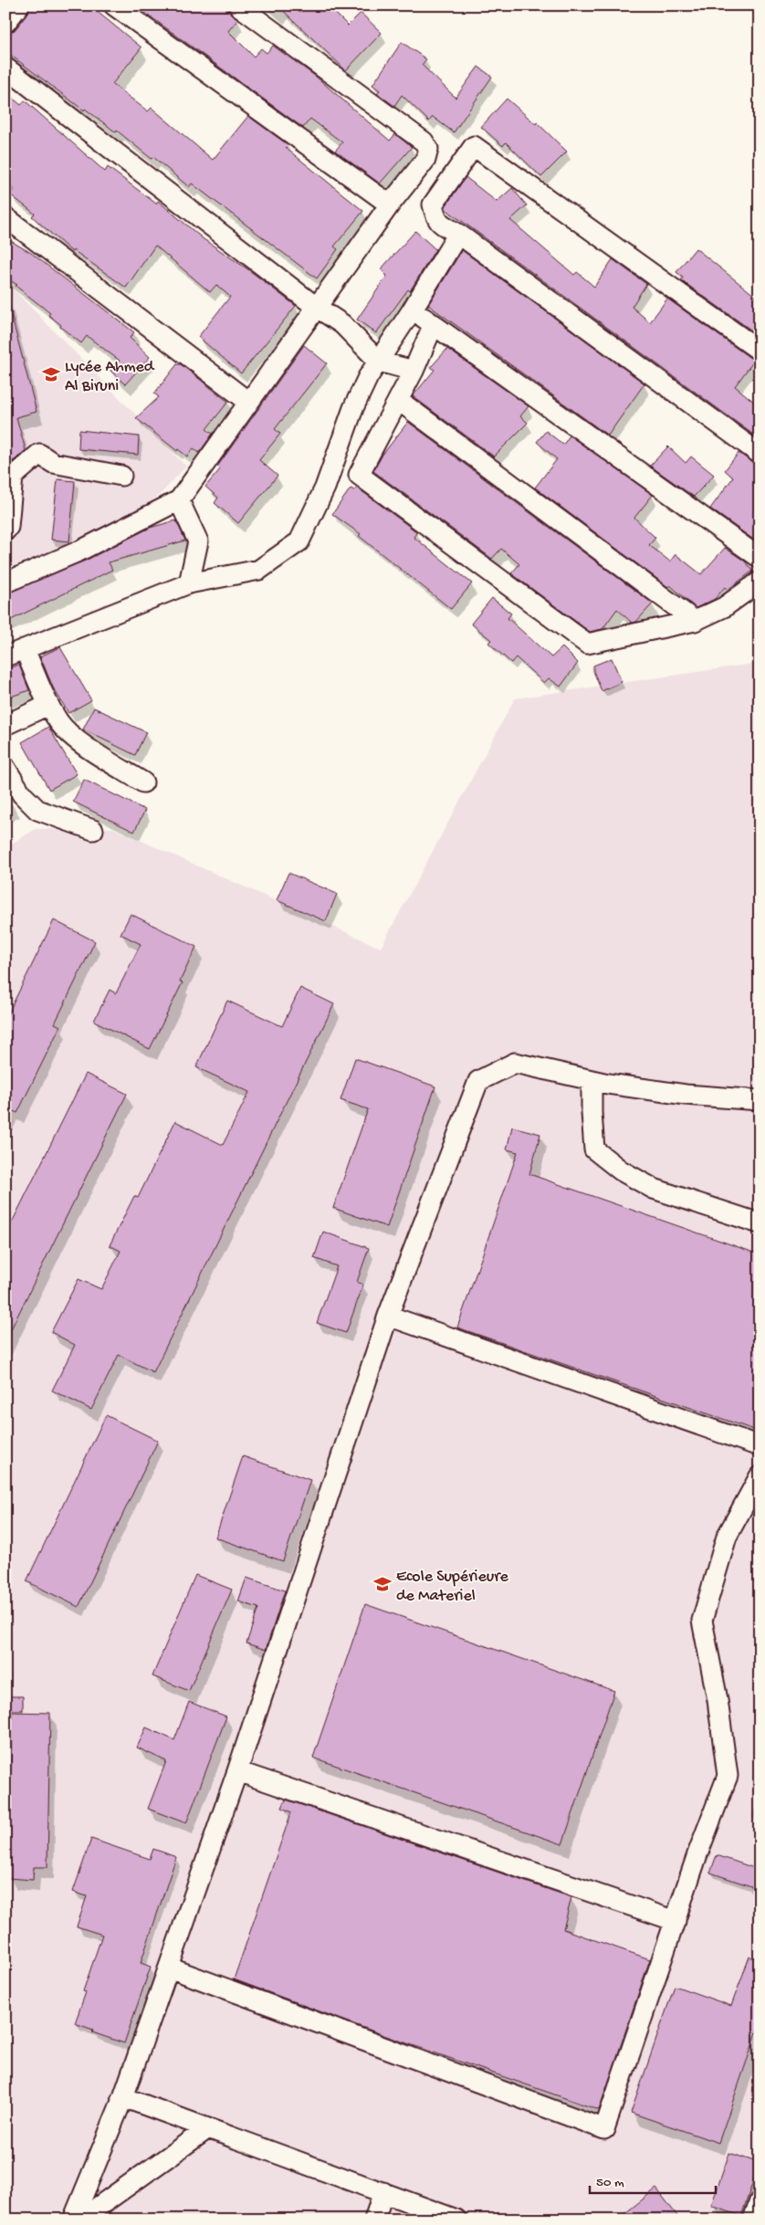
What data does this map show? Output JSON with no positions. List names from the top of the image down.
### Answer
{
  "places": {
    "school or university": ["Lycée Ahmed Al Biruni", "Ecole Supérieure de Materiel"]
  },
  "scale_bar": "50 m"
}
